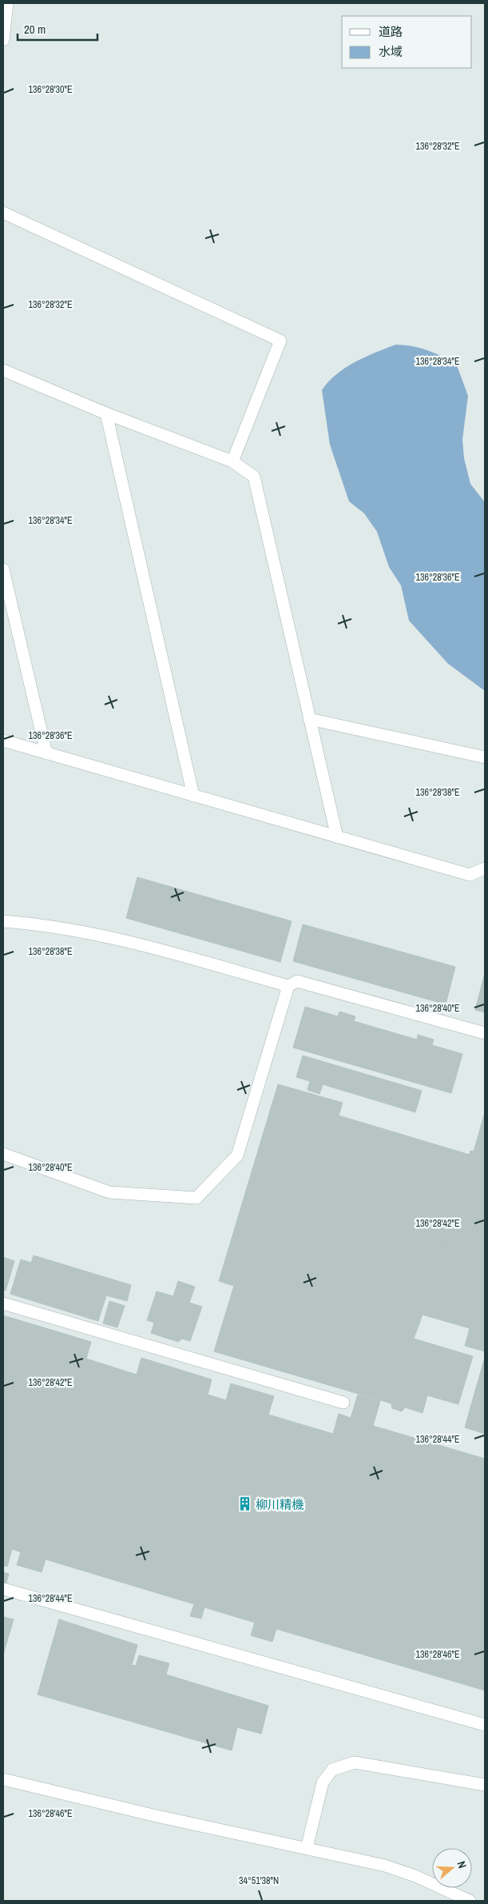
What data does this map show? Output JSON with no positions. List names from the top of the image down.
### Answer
{
  "places": {
    "building": ["柳川精機"]
  },
  "legend": ["道路", "水域"],
  "scale_bar": "20 m",
  "north": "right",
  "coordinates": [
    "136°28'30\"E",
    "136°28'32\"E",
    "136°28'34\"E",
    "136°28'36\"E",
    "136°28'38\"E",
    "136°28'40\"E",
    "136°28'42\"E",
    "136°28'44\"E",
    "136°28'46\"E",
    "34°51'38\"N"
  ]
}
